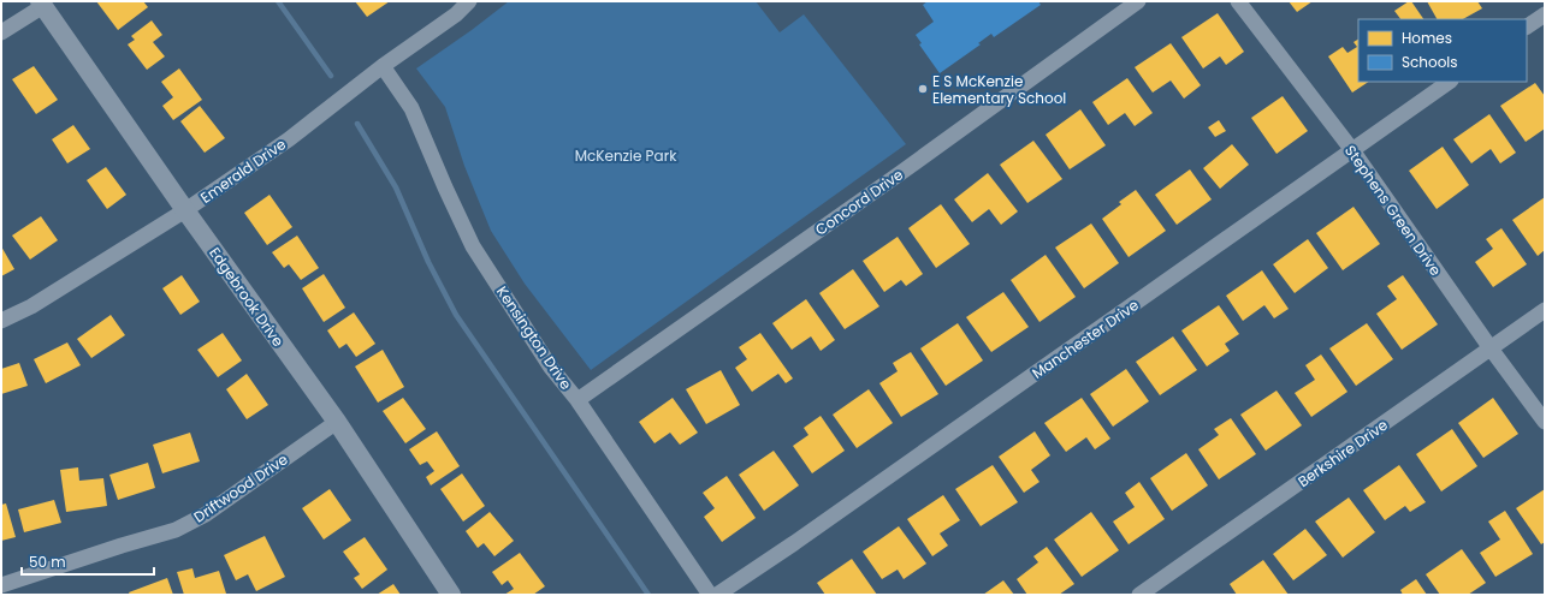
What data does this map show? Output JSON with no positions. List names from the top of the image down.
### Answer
{
  "streets": {
    "street": [
      "Emerald Drive",
      "Concord Drive",
      "Stephens Green Drive",
      "Edgebrook Drive",
      "Kensington Drive",
      "Manchester Drive",
      "Berkshire Drive",
      "Driftwood Drive"
    ]
  },
  "crossings": [
    ["Emerald Drive", "Edgebrook Drive"],
    ["Emerald Drive", "Kensington Drive"],
    ["Concord Drive", "Kensington Drive"],
    ["Stephens Green Drive", "Manchester Drive"],
    ["Stephens Green Drive", "Berkshire Drive"],
    ["Edgebrook Drive", "Driftwood Drive"]
  ],
  "parks": ["McKenzie Park"],
  "places": ["E S McKenzie Elementary School"],
  "legend": ["Homes", "Schools"],
  "scale_bar": "50 m"
}
